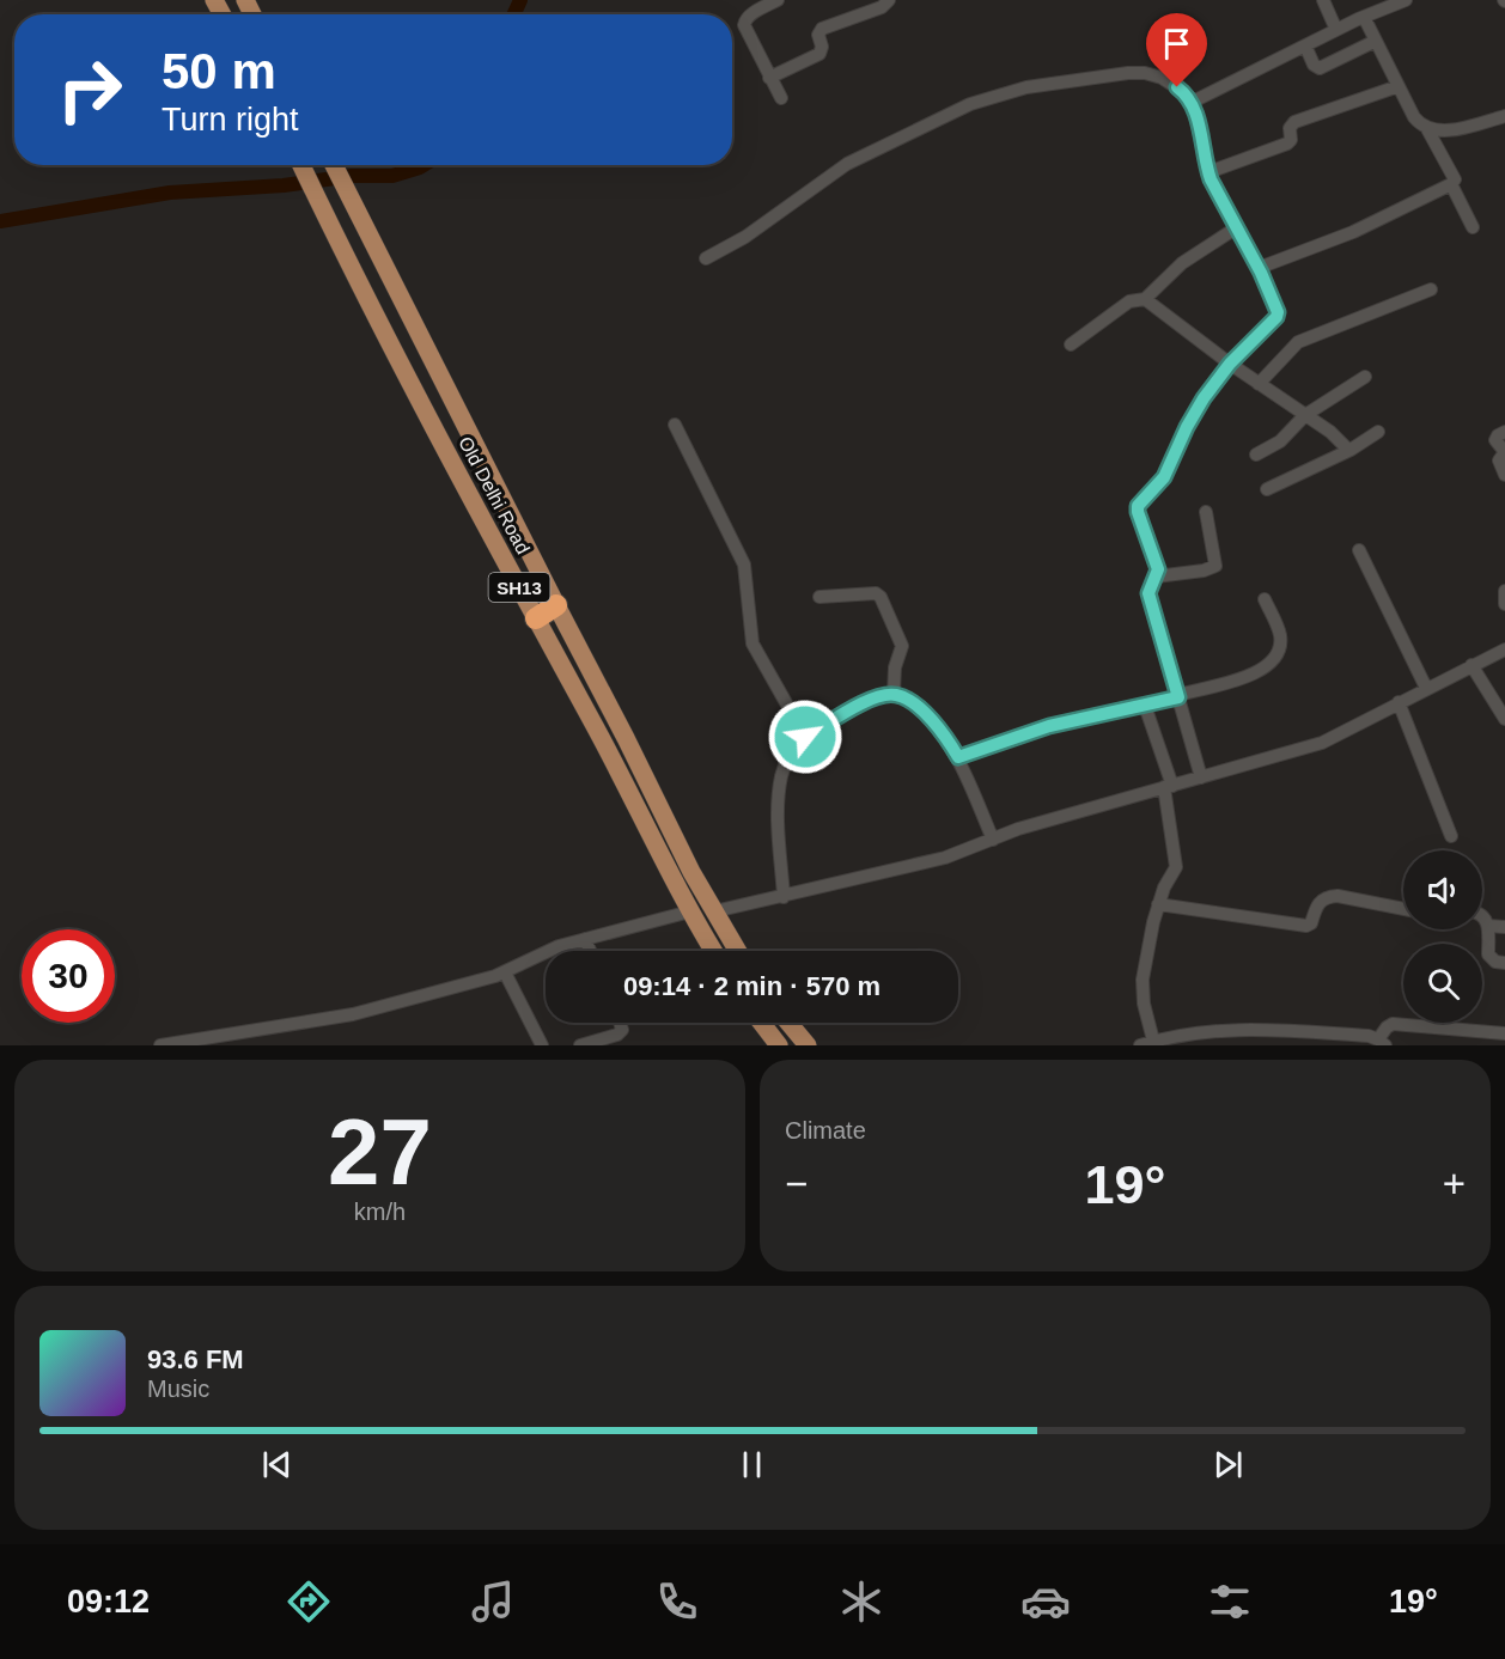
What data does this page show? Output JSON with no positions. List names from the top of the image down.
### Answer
{
  "streets": {
    "main road": ["Old Delhi Road", "SH13"]
  },
  "page": {
    "turn": ["50 m", "Turn right"],
    "limit": "30",
    "trip": "09:14 · 2 min · 570 m",
    "tile": [
      ["27", "km/h"],
      "Climate"
    ],
    "heat": ["−", "19°", "+"],
    "song": ["93.6 FM", "Music"],
    "tabs": ["09:12", "19°"]
  }
}
